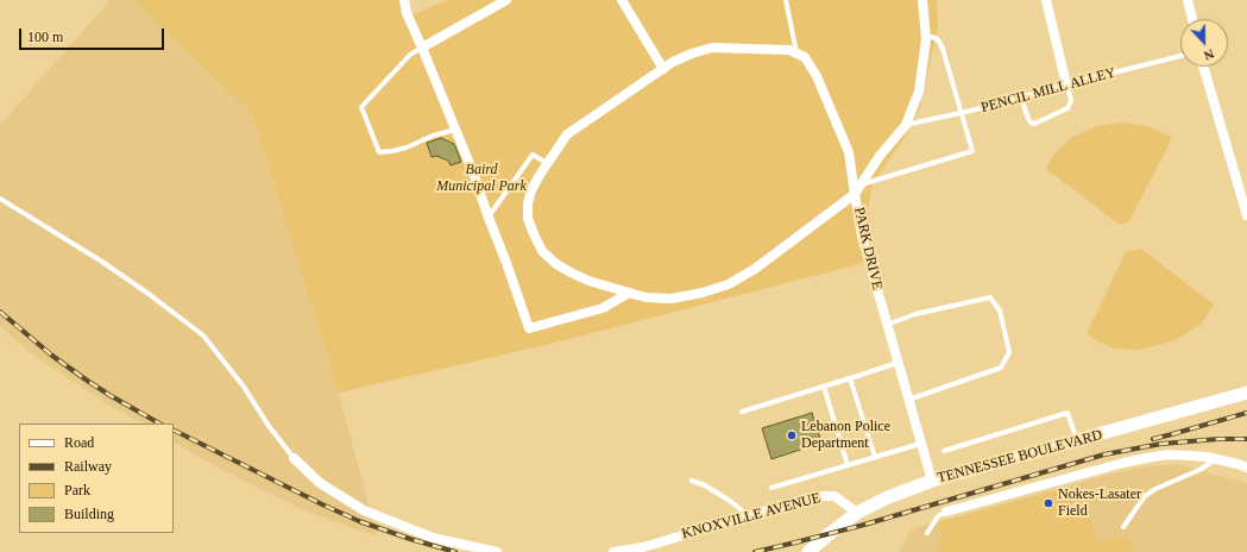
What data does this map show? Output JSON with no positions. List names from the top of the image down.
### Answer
{
  "streets": {
    "street": ["PARK DRIVE", "TENNESSEE BOULEVARD", "KNOXVILLE AVENUE"],
    "lane": ["PENCIL MILL ALLEY"]
  },
  "crossings": [
    ["PENCIL MILL ALLEY", "PARK DRIVE"],
    ["PARK DRIVE", "TENNESSEE BOULEVARD"],
    ["TENNESSEE BOULEVARD", "KNOXVILLE AVENUE"]
  ],
  "parks": ["Baird Municipal Park"],
  "places": ["Lebanon Police Department", "Nokes-Lasater Field"],
  "legend": [
    "Road",
    "Railway",
    "Park",
    "Building"
  ],
  "scale_bar": "100 m",
  "north": "bottom"
}
